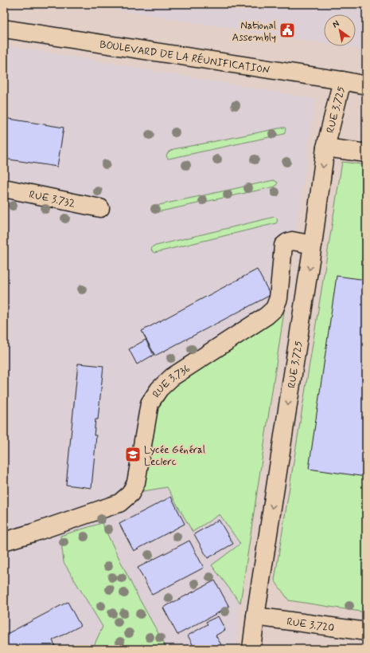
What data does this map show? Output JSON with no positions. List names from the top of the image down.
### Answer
{
  "streets": {
    "street": [
      "BOULEVARD DE LA RÉUNIFICATION",
      "RUE 3.725",
      "RUE 3.732",
      "RUE 3.736",
      "RUE 3.720"
    ]
  },
  "crossings": [
    ["BOULEVARD DE LA RÉUNIFICATION", "RUE 3.725"],
    ["RUE 3.725", "RUE 3.736"],
    ["RUE 3.725", "RUE 3.720"]
  ],
  "one_way": ["RUE 3.725"],
  "places": {
    "public building": ["National Assembly"],
    "school or university": ["Lycée Général Leclerc"]
  },
  "north": "top left"
}
